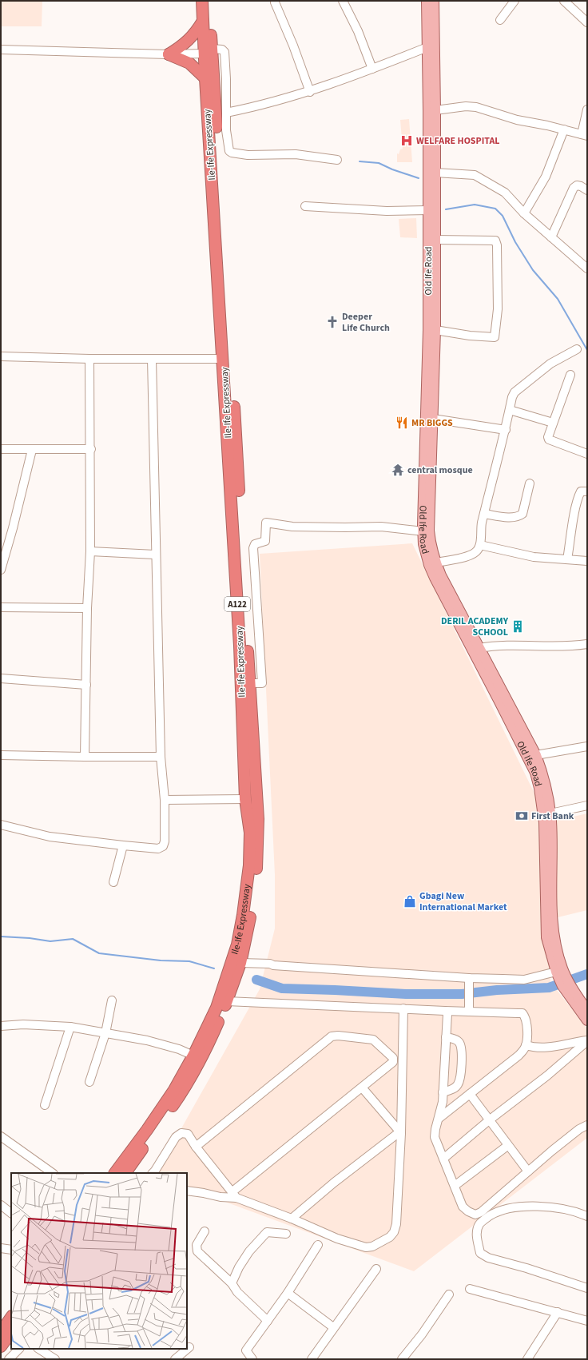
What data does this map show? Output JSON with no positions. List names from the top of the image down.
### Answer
{
  "streets": {
    "highway": ["Ile-Ife Expressway", "A122"],
    "main road": ["Old Ife Road"]
  },
  "places": {
    "hospital": ["WELFARE HOSPITAL"],
    "church": ["Deeper Life Church"],
    "restaurant": ["MR BIGGS"],
    "temple": ["central mosque"],
    "building": ["DERIL ACADEMY SCHOOL"],
    "bank": ["First Bank"],
    "shop": ["Gbagi New International Market"]
  }
}
